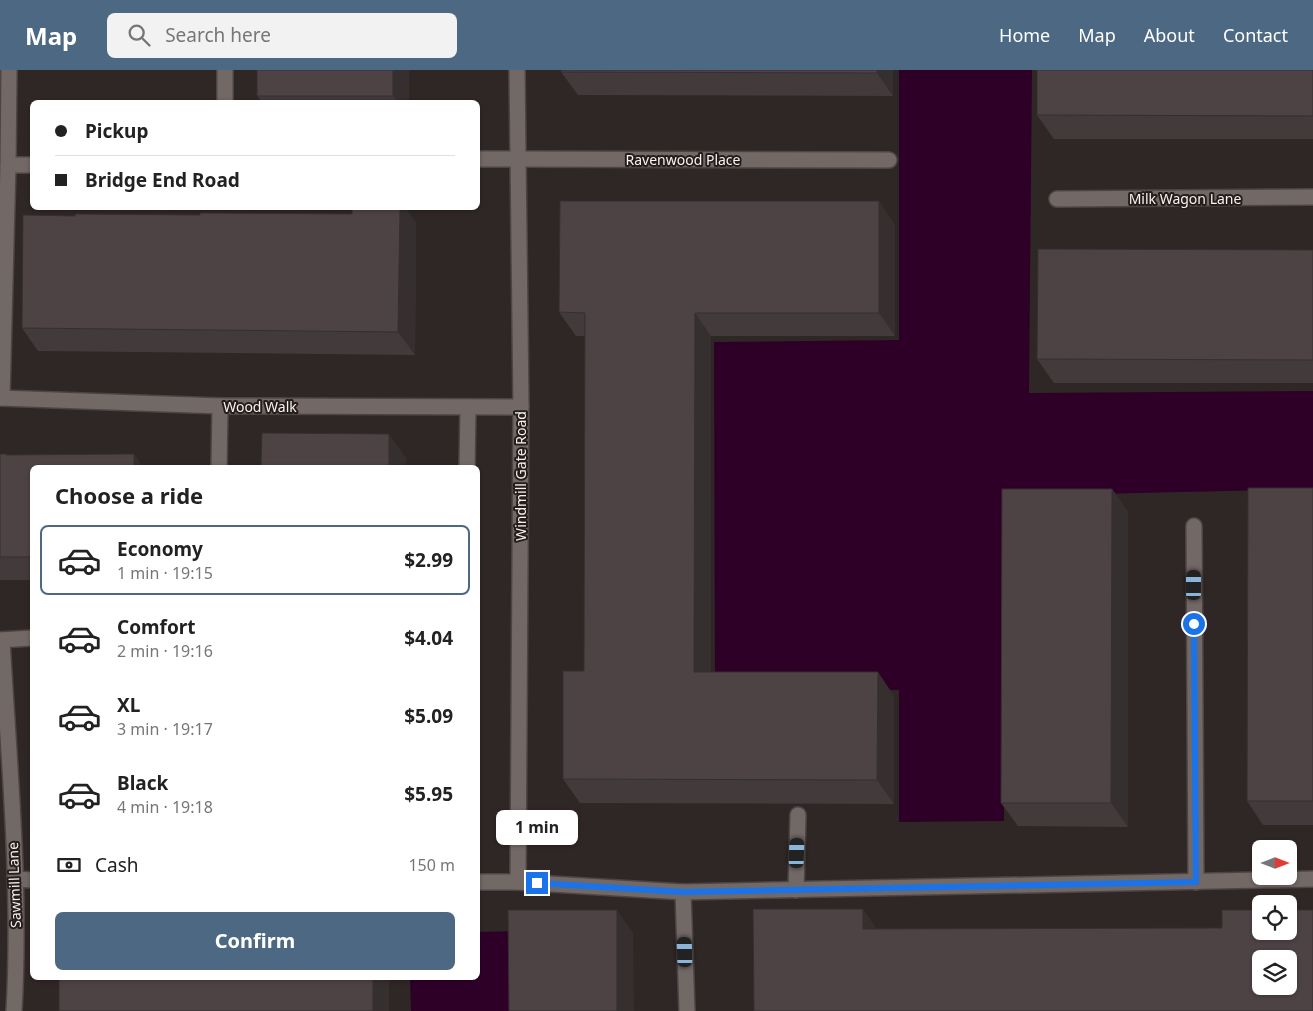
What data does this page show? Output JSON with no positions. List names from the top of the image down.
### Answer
{
  "streets": {
    "street": [
      "Ravenwood Place",
      "Milk Wagon Lane",
      "Wood Walk",
      "Windmill Gate Road",
      "Sawmill Lane"
    ]
  },
  "crossings": [
    ["Ravenwood Place", "Windmill Gate Road"],
    ["Wood Walk", "Windmill Gate Road"]
  ],
  "north": "right",
  "page": {
    "header": "Map",
    "search": "Search here",
    "nav": [
      "Home",
      "Map",
      "About",
      "Contact"
    ],
    "banner": ["Pickup", "Bridge End Road"],
    "heading": "Choose a ride",
    "list": [
      {
        "name": "Economy",
        "note": "1 min · 19:15",
        "value": "$2.99"
      },
      {
        "name": "Comfort",
        "note": "2 min · 19:16",
        "value": "$4.04"
      },
      {
        "name": "XL",
        "note": "3 min · 19:17",
        "value": "$5.09"
      },
      {
        "name": "Black",
        "note": "4 min · 19:18",
        "value": "$5.95"
      }
    ],
    "bubble": "1 min",
    "pay": ["Cash", "150 m"],
    "buttons": "Confirm"
  }
}
